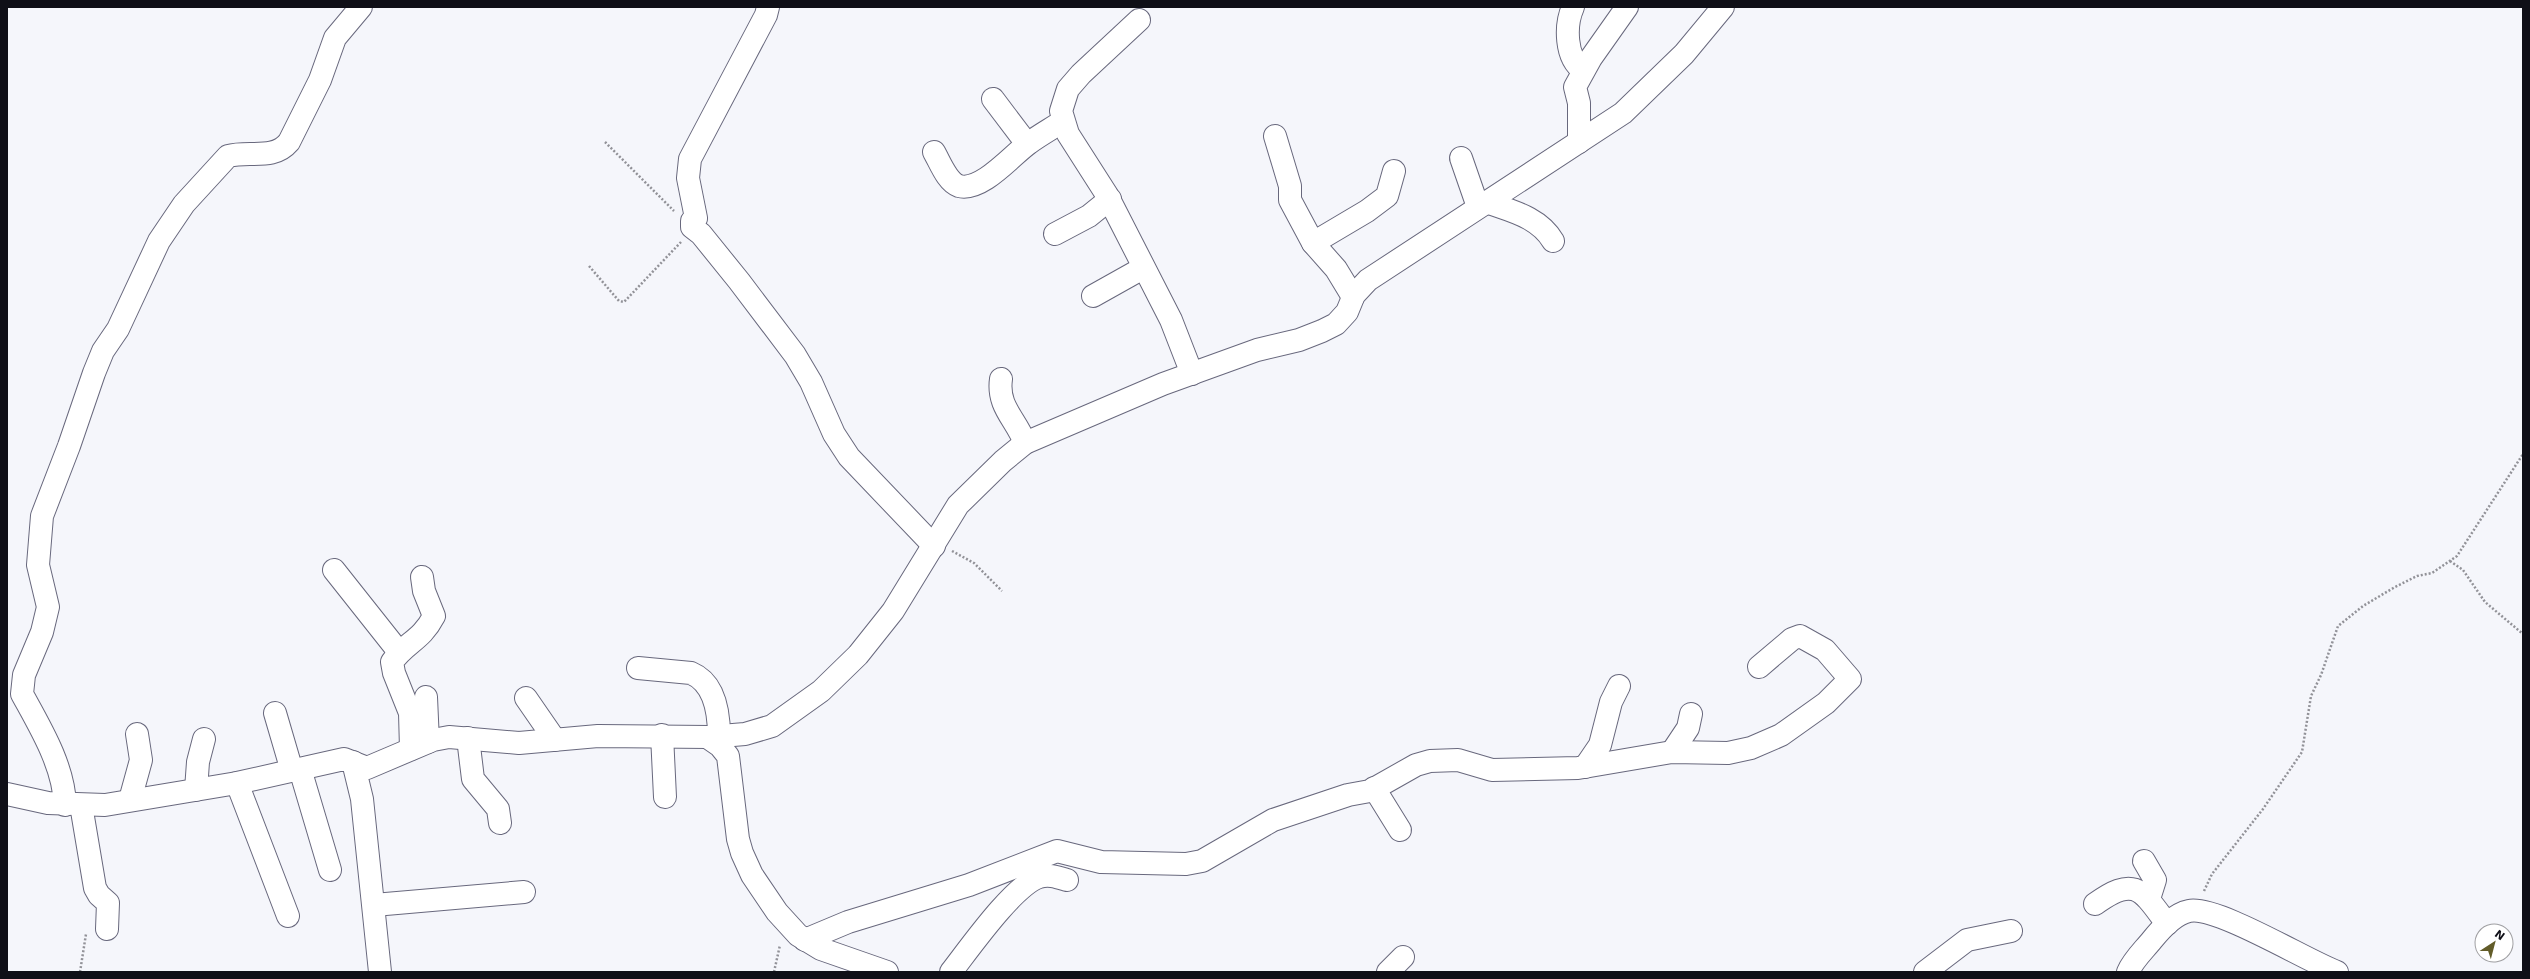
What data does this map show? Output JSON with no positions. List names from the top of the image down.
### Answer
{
  "north": "top right"
}
